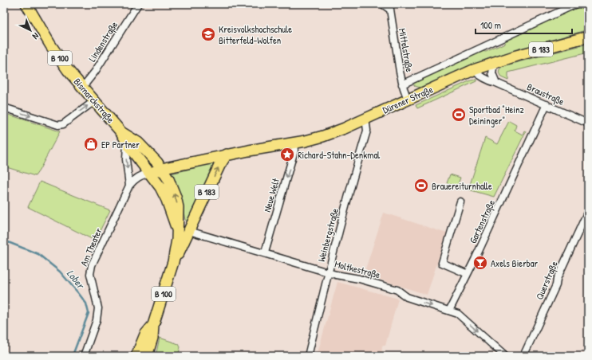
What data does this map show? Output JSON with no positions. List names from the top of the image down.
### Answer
{
  "streets": {
    "main road": [
      "B 183",
      "B 100",
      "Dürener Straße",
      "Bismarckstraße"
    ],
    "street": [
      "Lindenstraße",
      "Mittelstraße",
      "Braustraße",
      "Neue Welt",
      "Gartenstraße",
      "Weinbergstraße",
      "Am Theater",
      "Moltkestraße",
      "Querstraße"
    ]
  },
  "crossings": [
    ["Lindenstraße", "Bismarckstraße"],
    ["B 183", "Dürener Straße"],
    ["B 183", "Bismarckstraße"],
    ["B 183", "Moltkestraße"],
    ["Mittelstraße", "Dürener Straße"],
    ["Braustraße", "Dürener Straße"],
    ["Braustraße", "Gartenstraße"],
    ["Dürener Straße", "Bismarckstraße"],
    ["Dürener Straße", "Neue Welt"],
    ["Dürener Straße", "Weinbergstraße"],
    ["Dürener Straße", "Am Theater"],
    ["Bismarckstraße", "Am Theater"],
    ["Neue Welt", "Moltkestraße"],
    ["Gartenstraße", "Moltkestraße"],
    ["Weinbergstraße", "Moltkestraße"]
  ],
  "one_way": ["Neue Welt", "Moltkestraße"],
  "water": ["Lober"],
  "places": {
    "school or university": ["Kreisvolkshochschule Bitterfeld-Wolfen"],
    "sports": ["Sportbad \"Heinz Deininger\"", "Brauereiturnhalle"],
    "shop": ["EP Partner"],
    "place": ["Richard-Stahn-Denkmal"],
    "bar": ["Axels Bierbar"]
  },
  "scale_bar": "100 m",
  "north": "bottom right"
}
